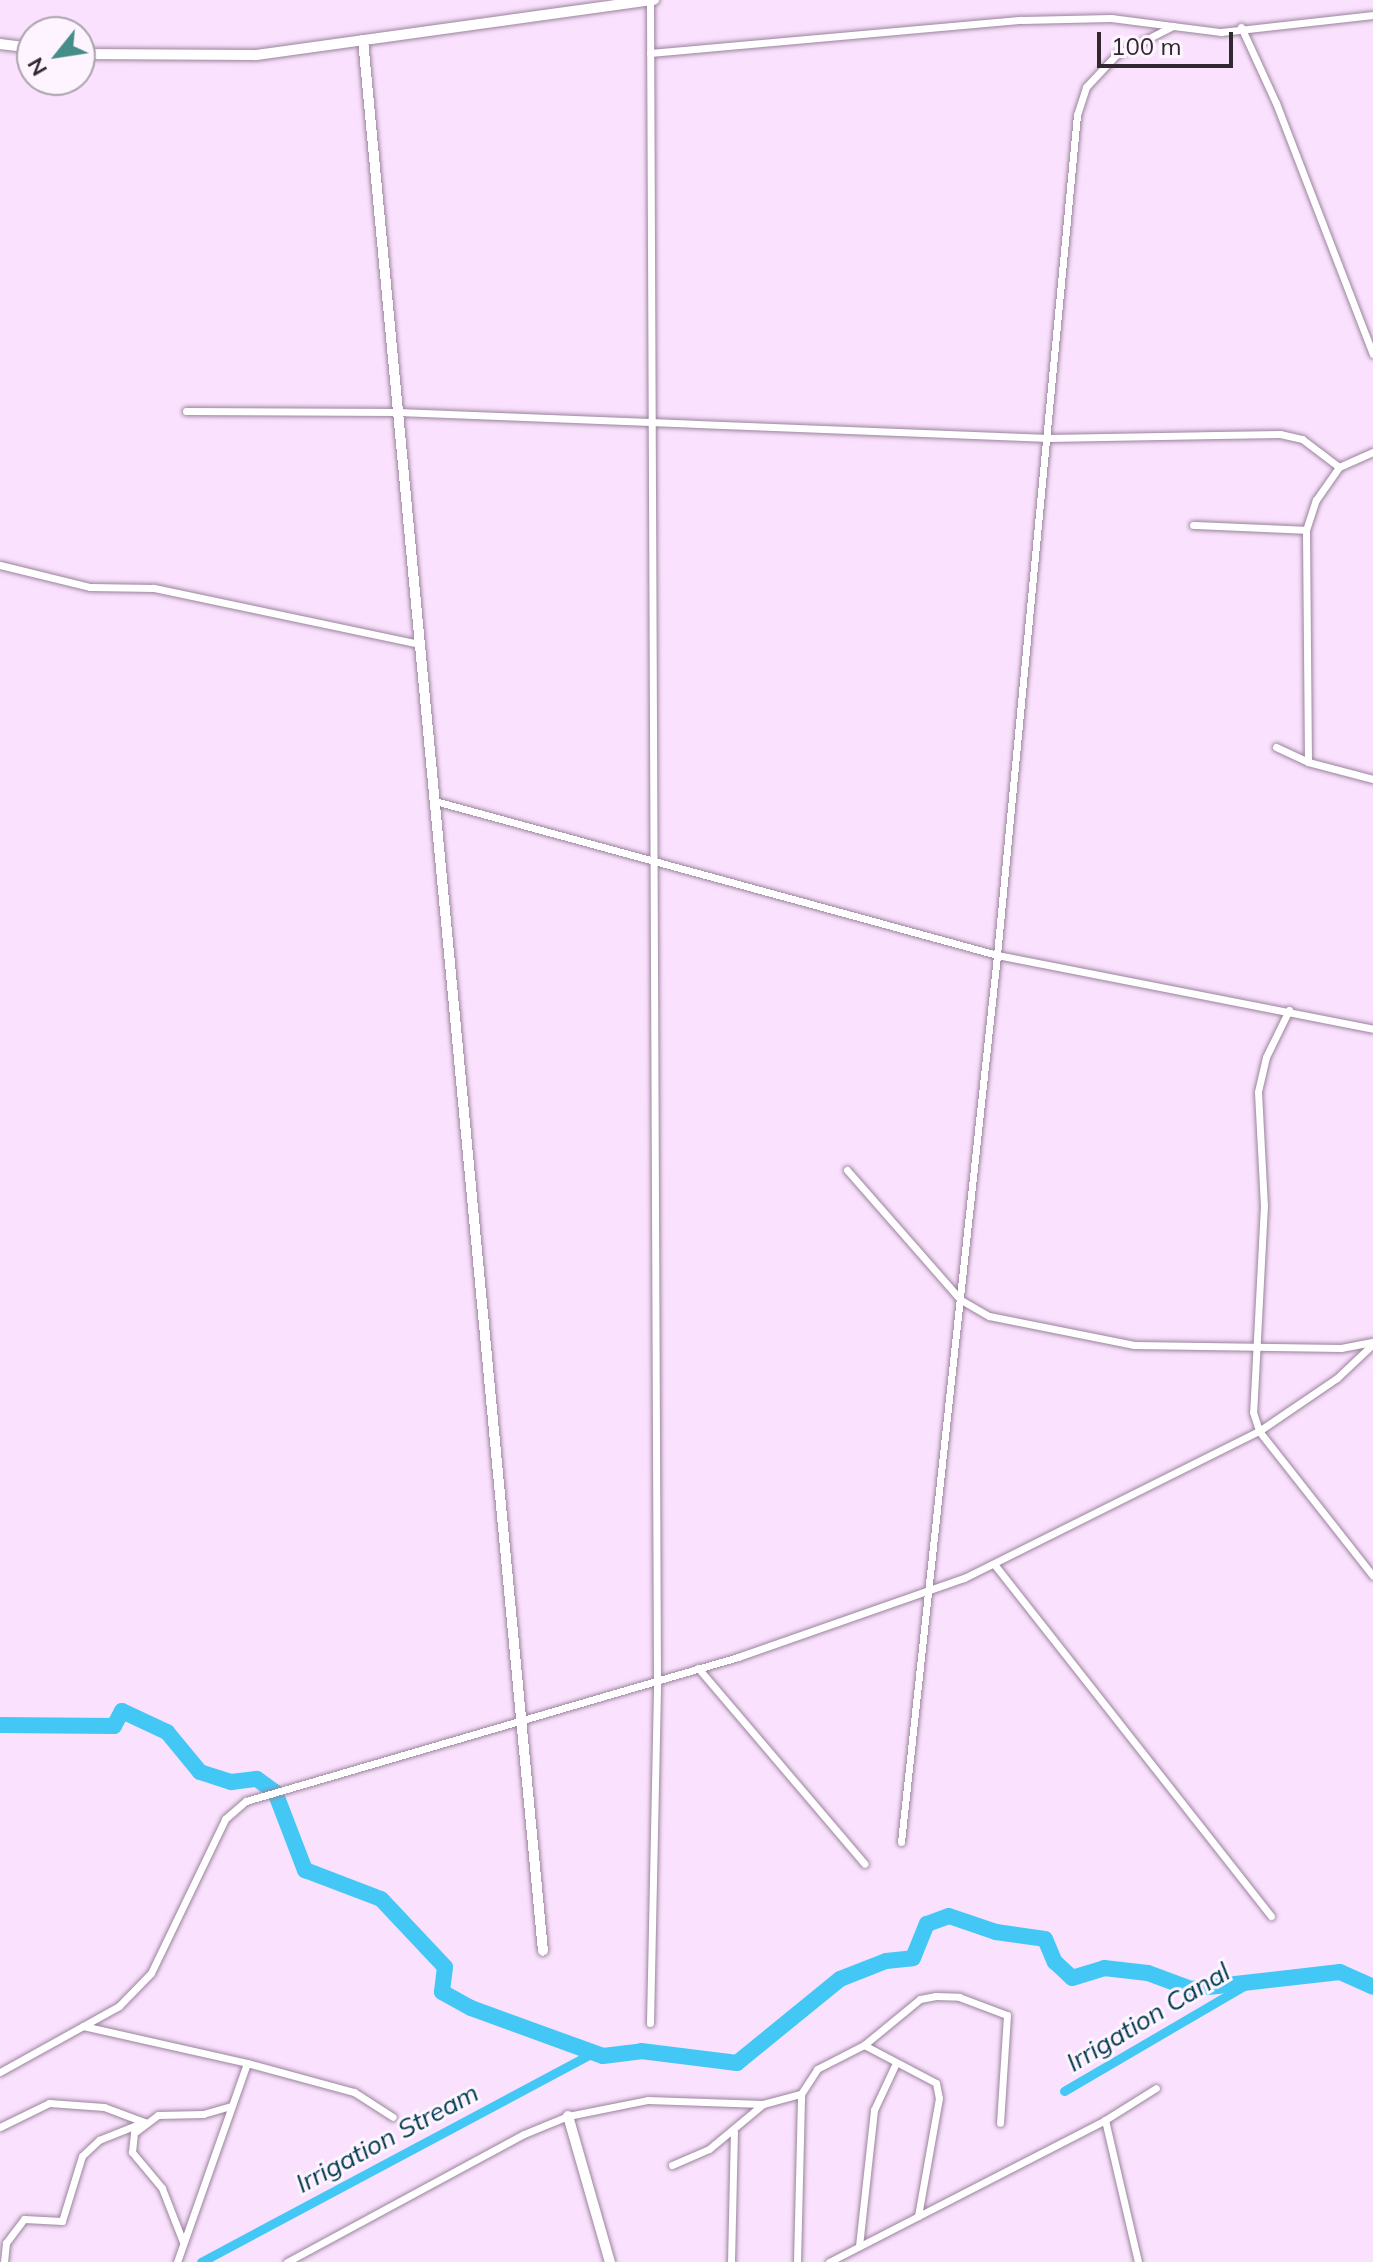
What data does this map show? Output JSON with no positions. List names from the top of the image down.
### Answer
{
  "water": ["Irrigation Canal", "Irrigation Stream"],
  "scale_bar": "100 m",
  "north": "bottom left"
}
